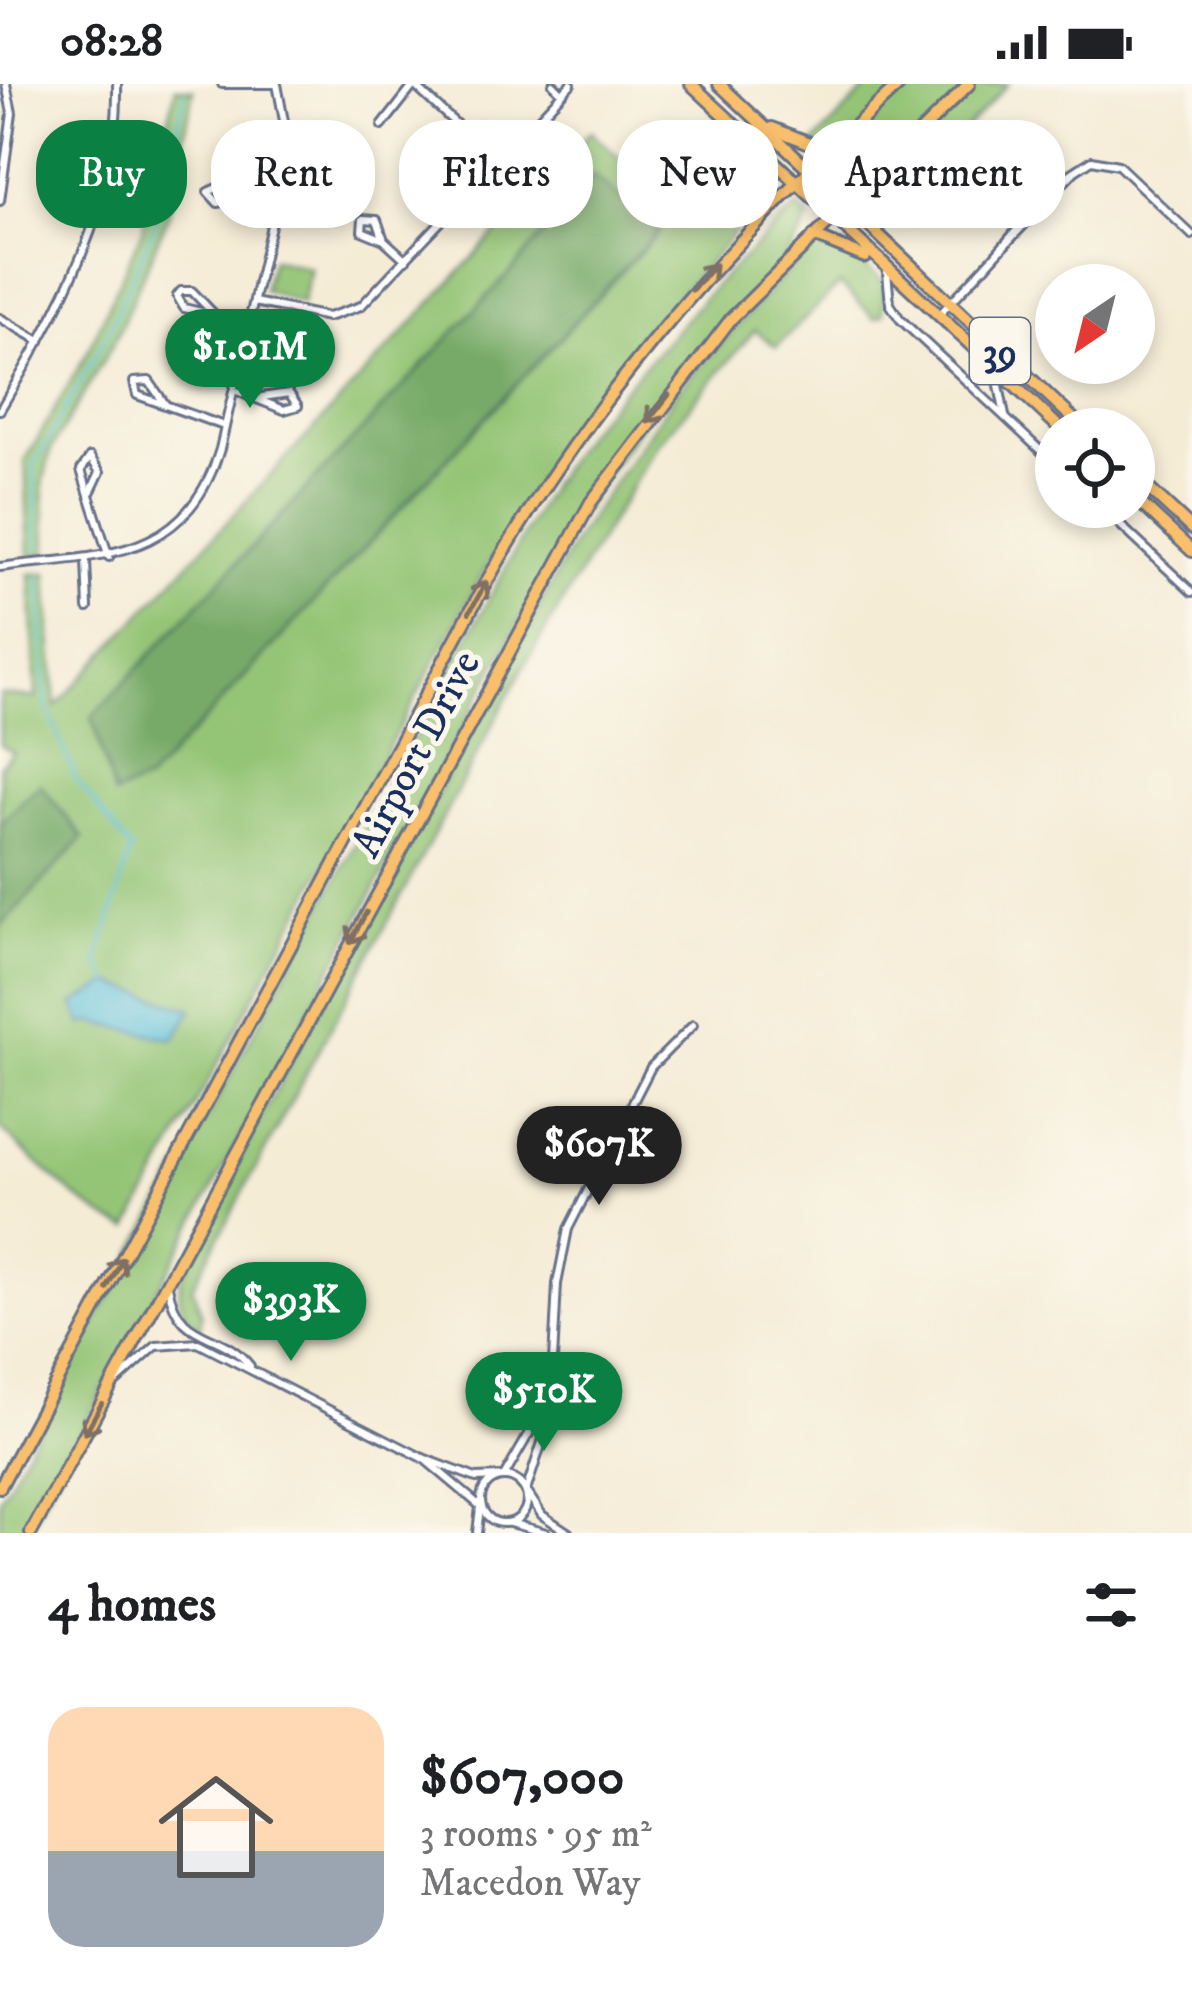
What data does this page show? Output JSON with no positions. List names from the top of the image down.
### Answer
{
  "streets": {
    "main road": ["39", "Airport Drive"]
  },
  "crossings": [
    ["39", "Airport Drive"]
  ],
  "north": "bottom left",
  "page": {
    "status": "08:28",
    "chip": [
      "Buy",
      "Rent",
      "Filters",
      "New",
      "Apartment"
    ],
    "price": [
      "$1.01M",
      "$607K",
      "$393K",
      "$510K"
    ],
    "heading": "4 homes",
    "list": [
      {
        "name": "$607,000",
        "note": "3 rooms · 95 m² · Macedon Way"
      }
    ]
  }
}
